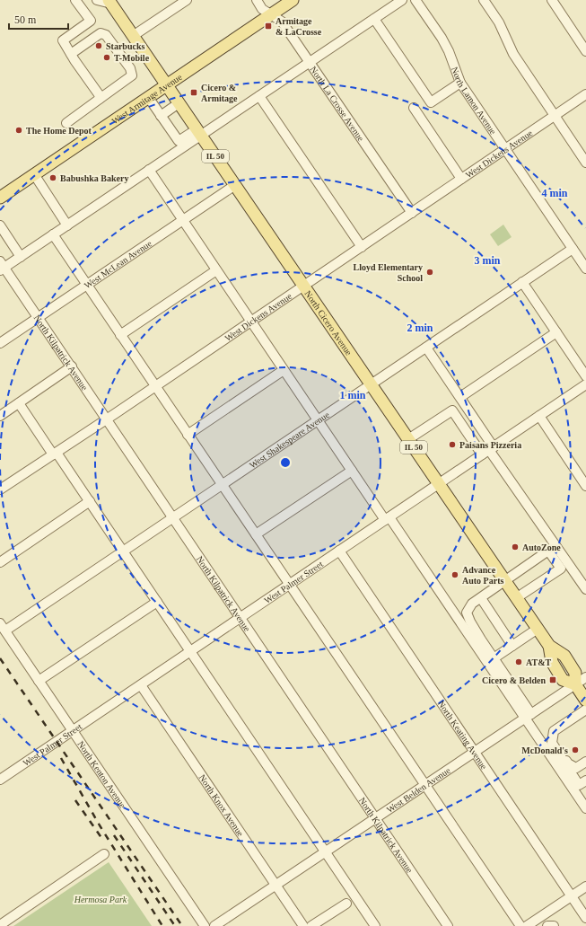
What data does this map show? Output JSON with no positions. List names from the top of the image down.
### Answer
{
  "streets": {
    "main road": ["West Armitage Avenue", "IL 50", "North Cicero Avenue"],
    "street": [
      "North Lamon Avenue",
      "North La Crosse Avenue",
      "West Dickens Avenue",
      "West McLean Avenue",
      "North Kilpatrick Avenue",
      "West Shakespeare Avenue",
      "West Palmer Street",
      "North Keating Avenue",
      "North Kenton Avenue",
      "West Belden Avenue",
      "North Knox Avenue"
    ]
  },
  "crossings": [
    ["West Armitage Avenue", "North La Crosse Avenue"],
    ["West Armitage Avenue", "North Cicero Avenue"],
    ["North Lamon Avenue", "West Dickens Avenue"],
    ["North Lamon Avenue", "West Shakespeare Avenue"],
    ["North La Crosse Avenue", "West Dickens Avenue"],
    ["West Dickens Avenue", "North Cicero Avenue"],
    ["West Dickens Avenue", "North Kilpatrick Avenue"],
    ["West McLean Avenue", "North Cicero Avenue"],
    ["West McLean Avenue", "North Kilpatrick Avenue"],
    ["North Cicero Avenue", "West Shakespeare Avenue"],
    ["North Cicero Avenue", "West Palmer Street"],
    ["North Cicero Avenue", "West Belden Avenue"],
    ["North Kilpatrick Avenue", "West Shakespeare Avenue"],
    ["North Kilpatrick Avenue", "West Palmer Street"],
    ["North Kilpatrick Avenue", "West Belden Avenue"],
    ["West Shakespeare Avenue", "North Kenton Avenue"],
    ["West Palmer Street", "North Keating Avenue"],
    ["West Palmer Street", "North Kenton Avenue"],
    ["West Palmer Street", "North Knox Avenue"],
    ["North Keating Avenue", "West Belden Avenue"],
    ["West Belden Avenue", "North Knox Avenue"]
  ],
  "parks": ["Hermosa Park"],
  "places": {
    "transit": ["Armitage & LaCrosse", "Cicero & Armitage", "Cicero & Belden"],
    "other": [
      "Starbucks",
      "T-Mobile",
      "The Home Depot",
      "Babushka Bakery",
      "Lloyd Elementary School",
      "Paisans Pizzeria",
      "AutoZone",
      "Advance Auto Parts",
      "AT&T",
      "McDonald's"
    ]
  },
  "scale_bar": "50 m",
  "rings": [
    "4 min",
    "3 min",
    "2 min",
    "1 min"
  ]
}
